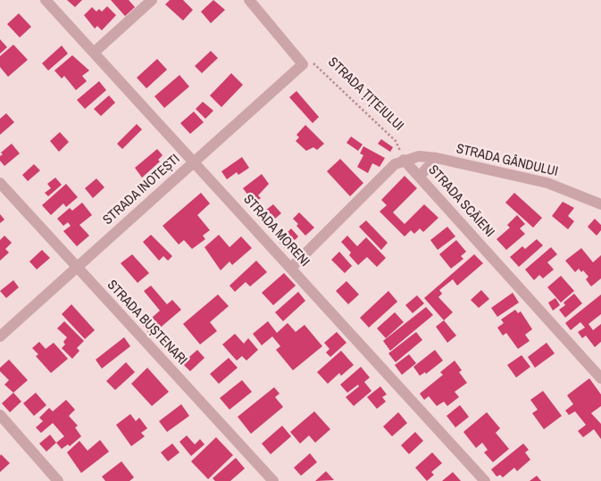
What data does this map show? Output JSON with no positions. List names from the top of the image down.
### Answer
{
  "streets": {
    "street": [
      "STRADA GÂNDULUI",
      "STRADA INOTEȘTI",
      "STRADA SCĂIENI",
      "STRADA MORENI",
      "STRADA BUȘTENARI"
    ],
    "path": ["STRADA ȚIȚEIULUI"]
  },
  "crossings": [
    ["STRADA ȚIȚEIULUI", "STRADA GÂNDULUI"],
    ["STRADA ȚIȚEIULUI", "STRADA INOTEȘTI"],
    ["STRADA ȚIȚEIULUI", "STRADA SCĂIENI"],
    ["STRADA GÂNDULUI", "STRADA SCĂIENI"],
    ["STRADA INOTEȘTI", "STRADA MORENI"],
    ["STRADA INOTEȘTI", "STRADA BUȘTENARI"]
  ]
}
